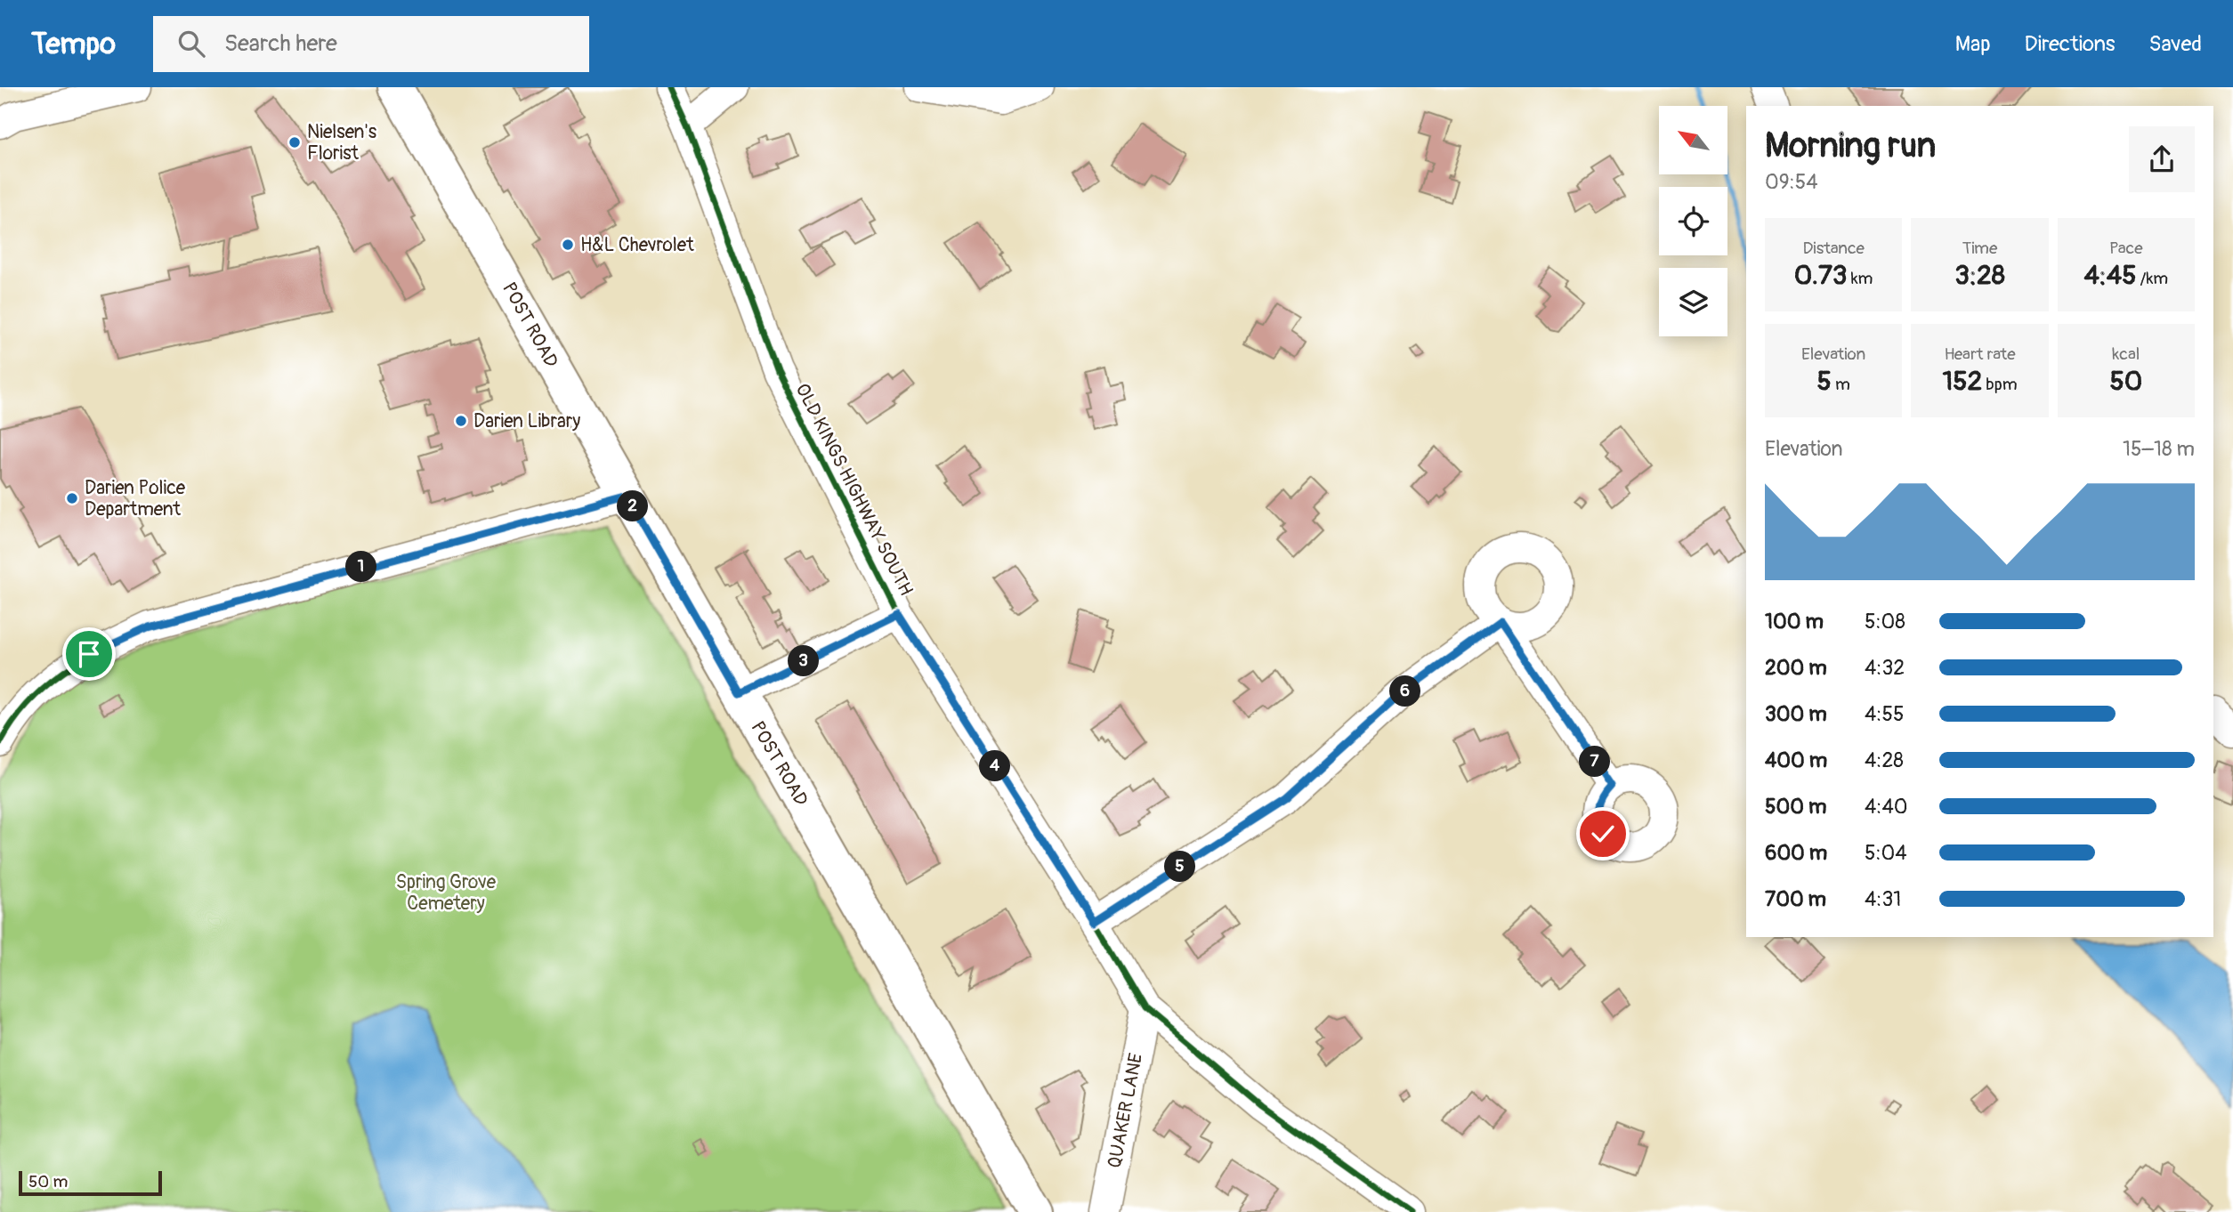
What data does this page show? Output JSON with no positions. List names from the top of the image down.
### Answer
{
  "streets": {
    "main road": ["POST ROAD"],
    "street": ["OLD KINGS HIGHWAY SOUTH", "QUAKER LANE"]
  },
  "crossings": [
    ["OLD KINGS HIGHWAY SOUTH", "QUAKER LANE"]
  ],
  "parks": ["Spring Grove Cemetery"],
  "places": [
    "Nielsen's Florist",
    "H&L Chevrolet",
    "Darien Library",
    "Darien Police Department"
  ],
  "scale_bar": "50 m",
  "north": "top left",
  "page": {
    "header": "Tempo",
    "search": "Search here",
    "nav": ["Map", "Directions", "Saved"],
    "heading": ["Morning run", "09:54"],
    "stats": [
      ["Distance", "0.73 km"],
      ["Time", "3:28"],
      ["Pace", "4:45 /km"],
      ["Elevation", "5 m"],
      ["Heart rate", "152 bpm"],
      ["kcal", "50"]
    ],
    "chart": ["Elevation", "15–18 m"],
    "pins": [
      "2",
      "1",
      "3",
      "6",
      "7",
      "4",
      "5"
    ],
    "list": [
      {
        "name": "100 m",
        "note": "5:08"
      },
      {
        "name": "200 m",
        "note": "4:32"
      },
      {
        "name": "300 m",
        "note": "4:55"
      },
      {
        "name": "400 m",
        "note": "4:28"
      },
      {
        "name": "500 m",
        "note": "4:40"
      },
      {
        "name": "600 m",
        "note": "5:04"
      },
      {
        "name": "700 m",
        "note": "4:31"
      }
    ],
    "scale": "50 m"
  }
}
